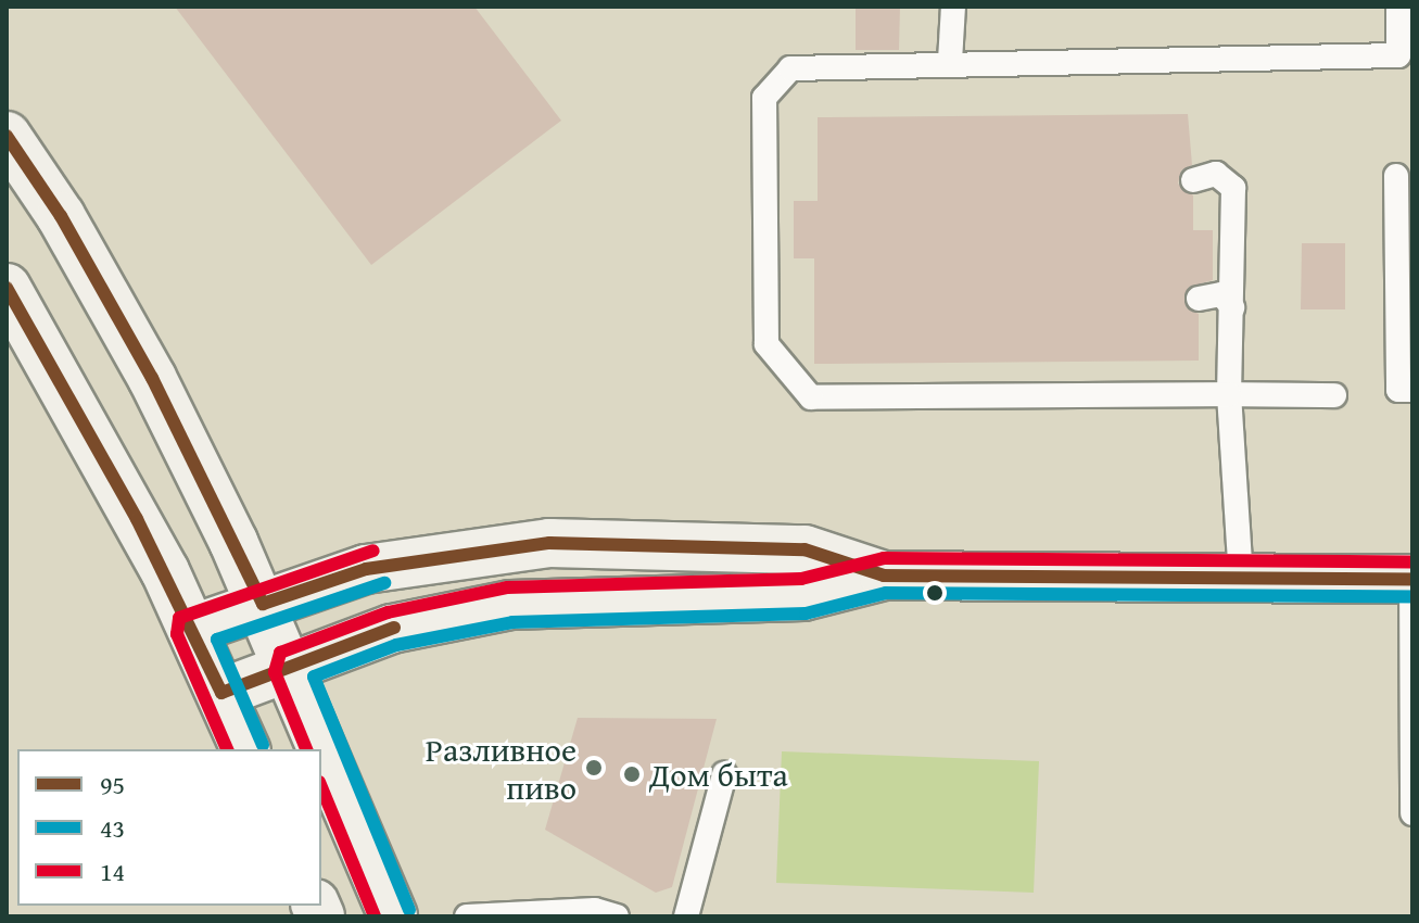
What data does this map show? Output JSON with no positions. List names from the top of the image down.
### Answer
{
  "places": ["Разливное пиво", "Дом быта"],
  "lines": ["transit line 95", "transit line 14", "transit line 43"],
  "legend": ["95", "43", "14"]
}
